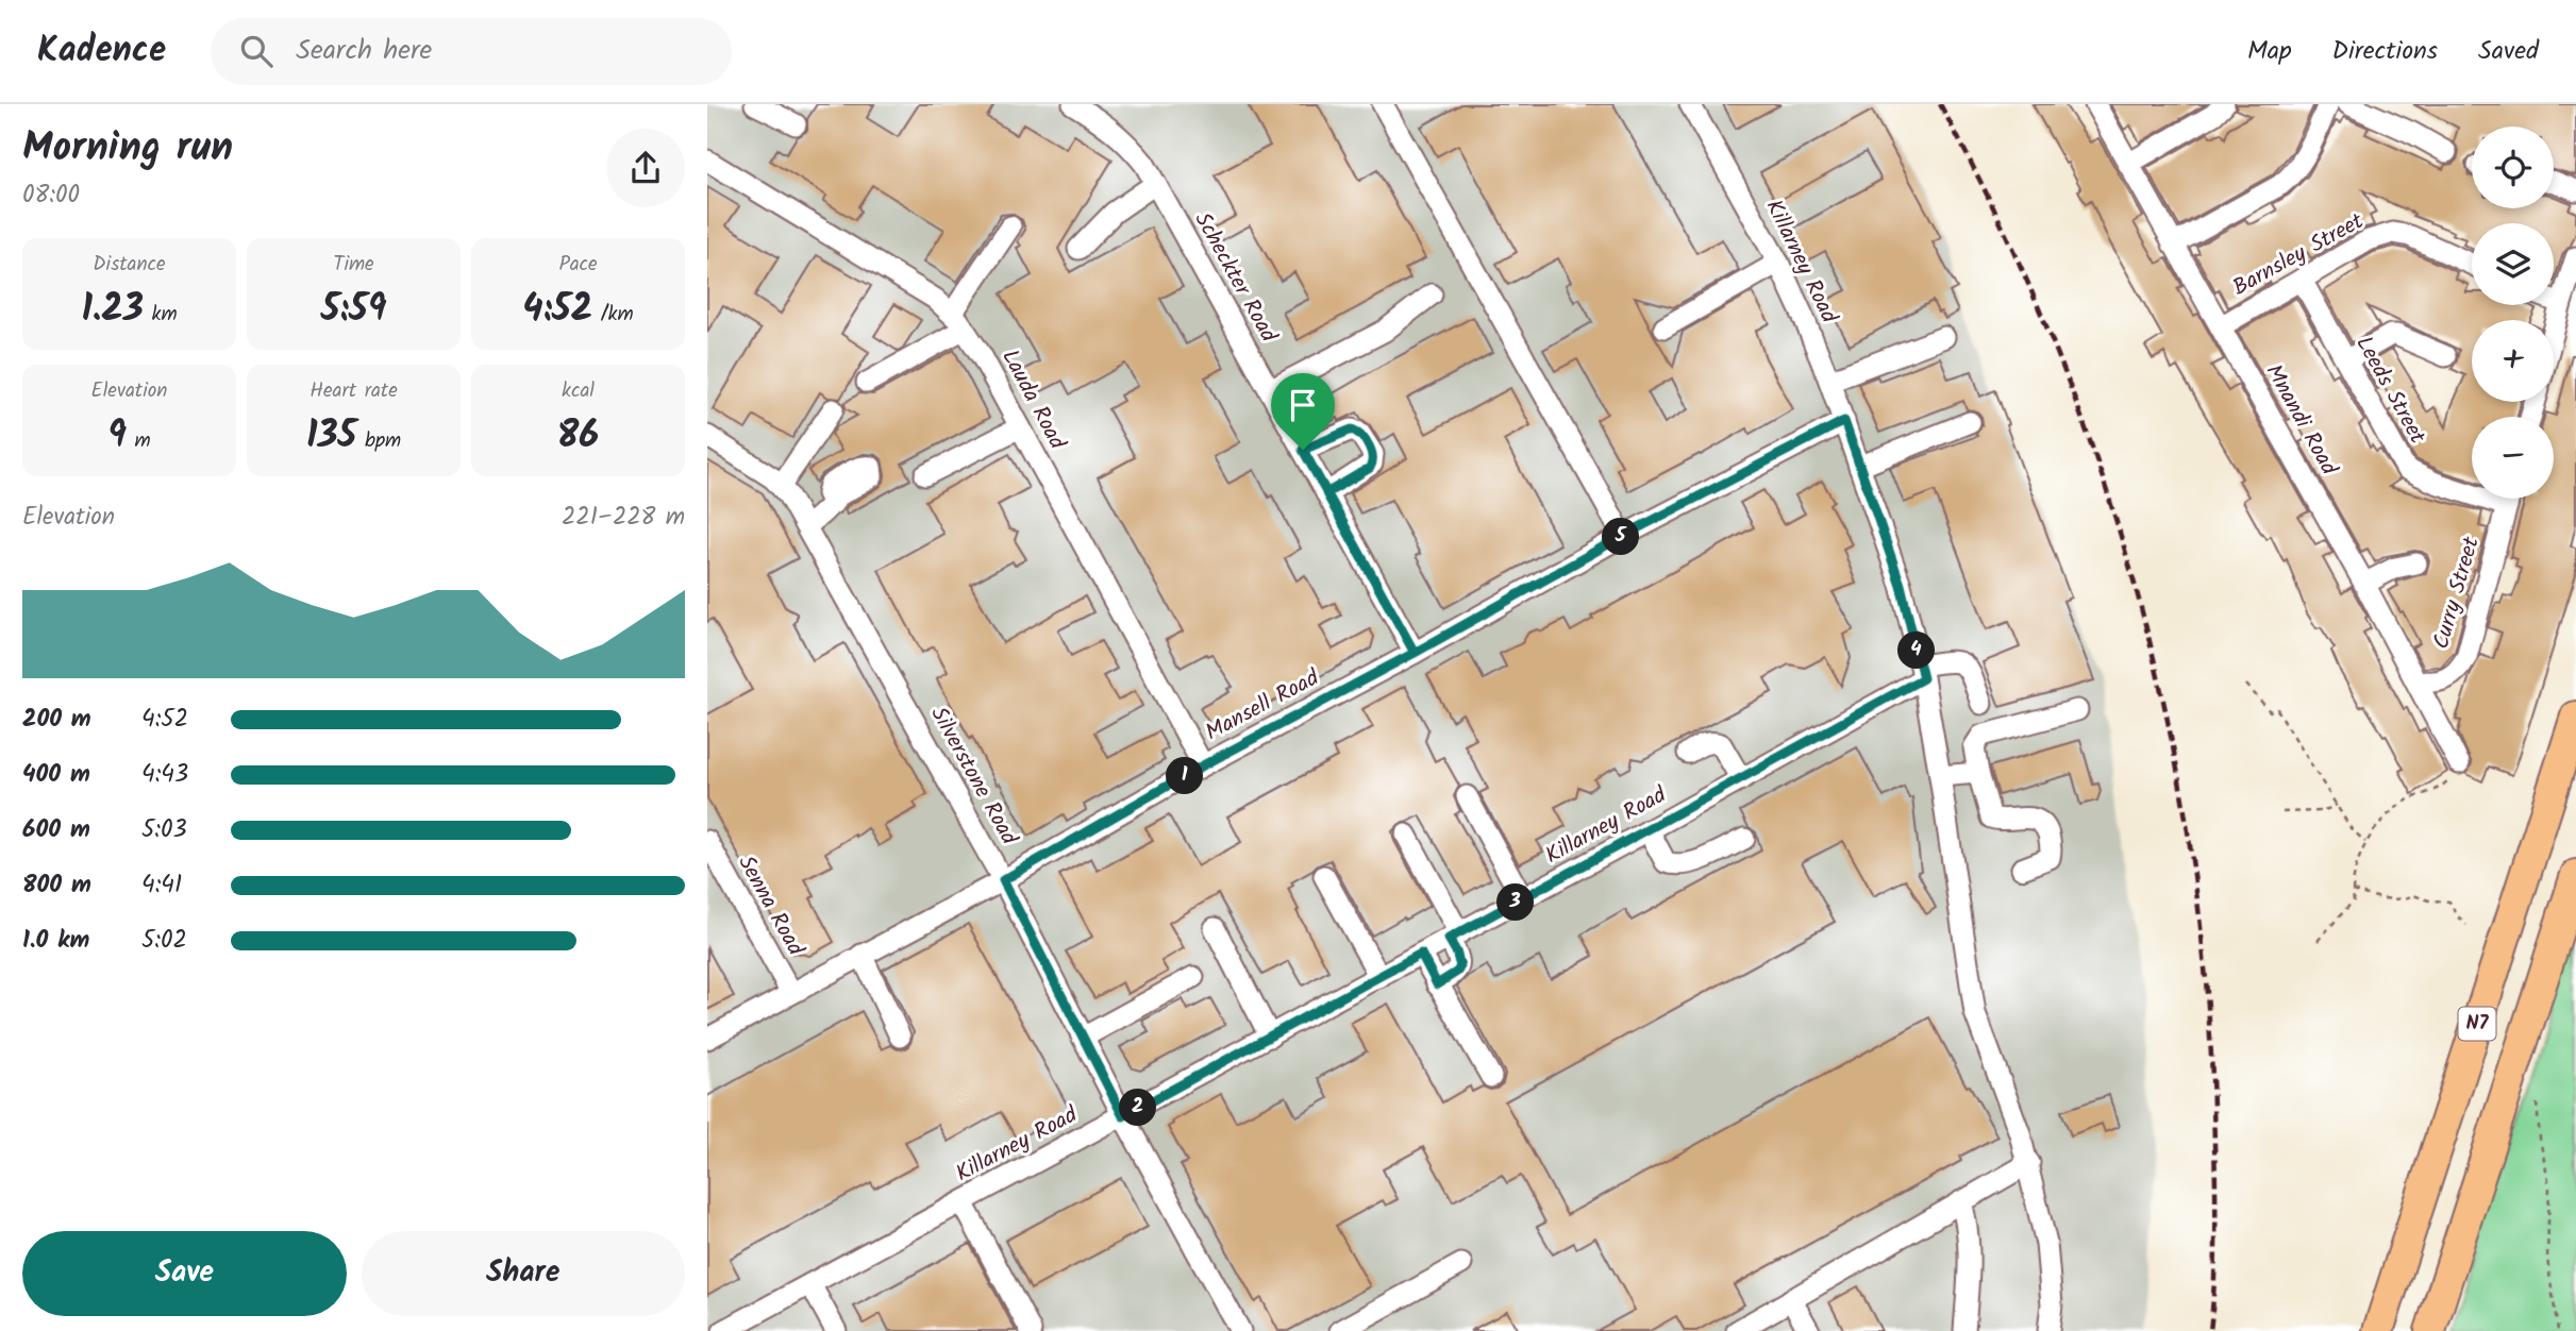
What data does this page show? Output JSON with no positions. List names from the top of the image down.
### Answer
{
  "streets": {
    "highway": ["N7"],
    "street": [
      "Barnsley Street",
      "Killarney Road",
      "Scheckter Road",
      "Leeds Street",
      "Lauda Road",
      "Mnandi Road",
      "Curry Street",
      "Mansell Road",
      "Silverstone Road",
      "Senna Road"
    ]
  },
  "crossings": [
    ["Barnsley Street", "Leeds Street"],
    ["Barnsley Street", "Mnandi Road"],
    ["Killarney Road", "Mansell Road"],
    ["Killarney Road", "Silverstone Road"],
    ["Scheckter Road", "Mansell Road"],
    ["Lauda Road", "Mansell Road"],
    ["Mnandi Road", "Curry Street"],
    ["Mansell Road", "Silverstone Road"],
    ["Mansell Road", "Senna Road"]
  ],
  "page": {
    "header": "Kadence",
    "search": "Search here",
    "nav": ["Map", "Directions", "Saved"],
    "heading": ["Morning run", "08:00"],
    "map_buttons": ["+", "−"],
    "stats": [
      ["Distance", "1.23 km"],
      ["Time", "5:59"],
      ["Pace", "4:52 /km"],
      ["Elevation", "9 m"],
      ["Heart rate", "135 bpm"],
      ["kcal", "86"]
    ],
    "chart": ["Elevation", "221–228 m"],
    "pins": [
      "5",
      "4",
      "1",
      "3",
      "2"
    ],
    "list": [
      {
        "name": "200 m",
        "note": "4:52"
      },
      {
        "name": "400 m",
        "note": "4:43"
      },
      {
        "name": "600 m",
        "note": "5:03"
      },
      {
        "name": "800 m",
        "note": "4:41"
      },
      {
        "name": "1.0 km",
        "note": "5:02"
      }
    ],
    "buttons": ["Save", "Share"]
  }
}
